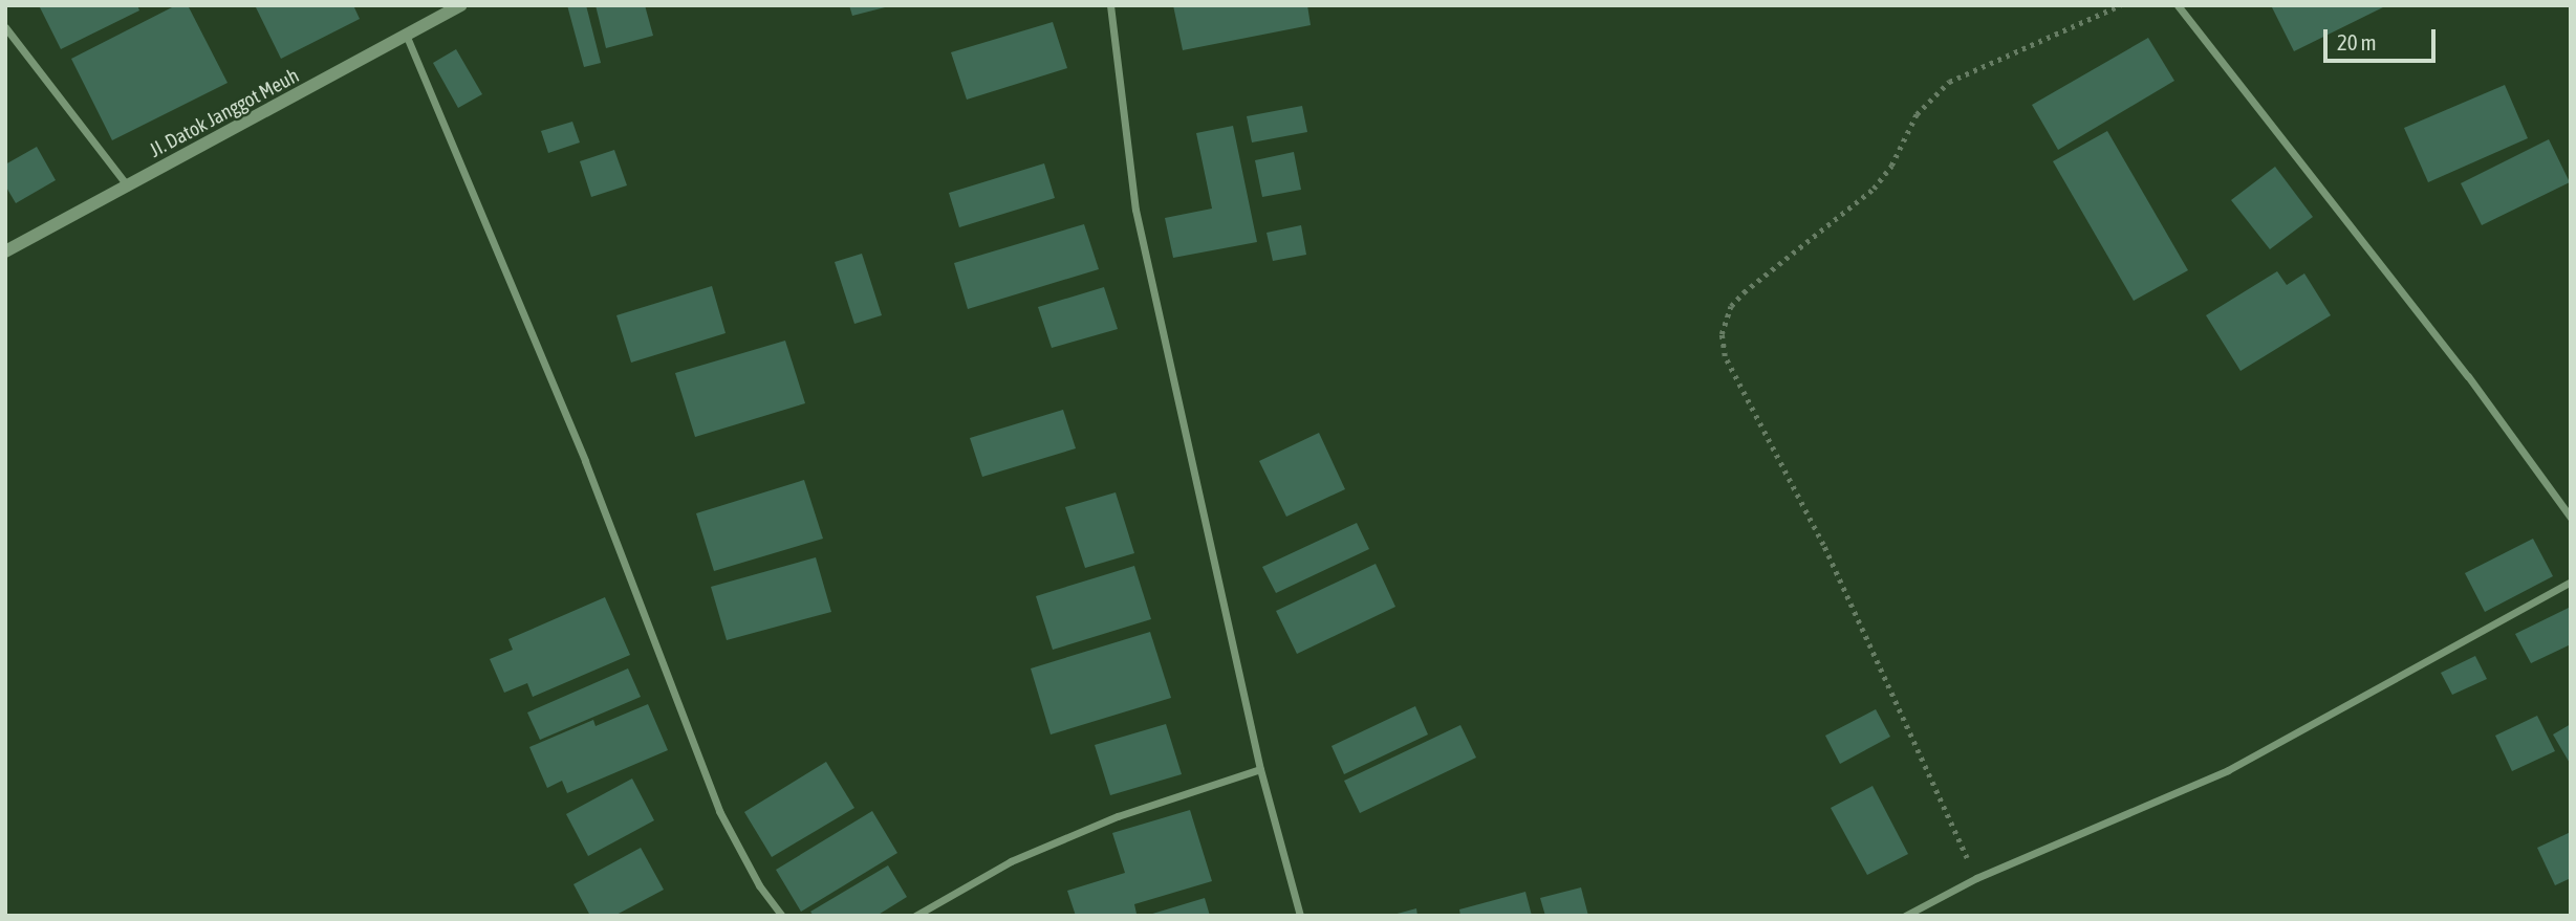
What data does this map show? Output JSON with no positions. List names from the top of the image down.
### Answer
{
  "streets": {
    "street": ["JI. Datok Janggot Meuh"]
  },
  "scale_bar": "20 m"
}
